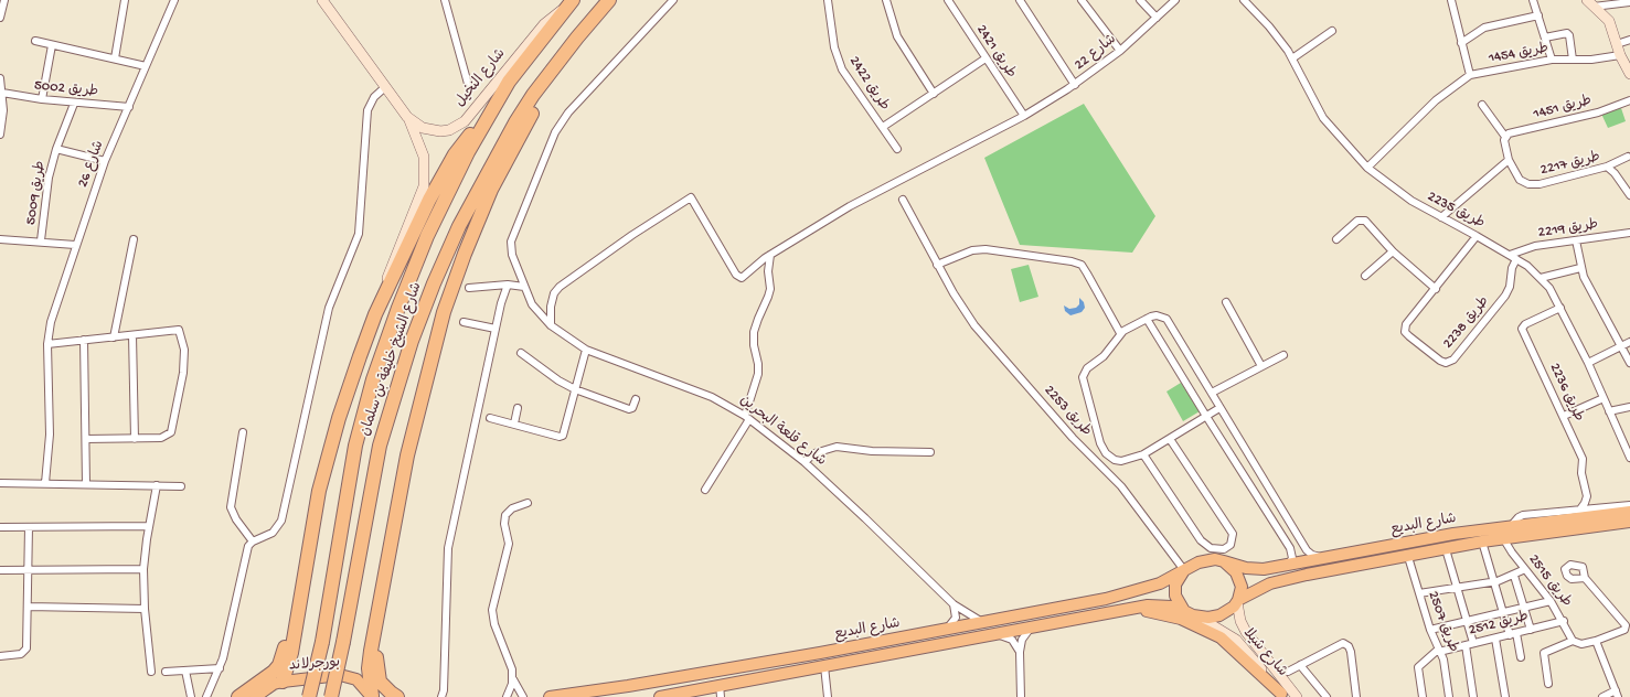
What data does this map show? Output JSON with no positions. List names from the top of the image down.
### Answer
{
  "streets": {
    "highway": ["شارع الشيخ خليفة بن سلمان"],
    "main road": ["شارع البديع", "بورجرلاند"],
    "street": [
      "طريق 2421",
      "شارع 22",
      "طريق 1454",
      "شارع النخيل",
      "طريق 2422",
      "طريق 5002",
      "طريق 1451",
      "شارع 26",
      "طريق 2217",
      "طريق 5009",
      "طريق 2235",
      "طريق 2219",
      "طريق 2238",
      "طريق 2236",
      "طريق 2253",
      "شارع قلعة البحرين",
      "طريق 2515",
      "طريق 2507",
      "طريق 2512",
      "شارع شيلا"
    ]
  },
  "crossings": [
    ["طريق 2421", "شارع 22"],
    ["طريق 2421", "طريق 2422"],
    ["شارع 22", "شارع قلعة البحرين"],
    ["شارع النخيل", "شارع الشيخ خليفة بن سلمان"],
    ["طريق 5002", "شارع 26"],
    ["طريق 5002", "طريق 5009"],
    ["طريق 1451", "طريق 2217"],
    ["شارع 26", "طريق 5009"],
    ["طريق 2235", "طريق 2219"],
    ["طريق 2235", "طريق 2238"],
    ["طريق 2235", "طريق 2236"],
    ["طريق 2236", "شارع البديع"],
    ["طريق 2253", "شارع البديع"],
    ["طريق 2253", "شارع شيلا"],
    ["شارع قلعة البحرين", "شارع البديع"],
    ["شارع البديع", "طريق 2515"],
    ["شارع البديع", "طريق 2507"],
    ["شارع البديع", "شارع شيلا"],
    ["طريق 2515", "طريق 2512"],
    ["طريق 2507", "طريق 2512"]
  ]
}
